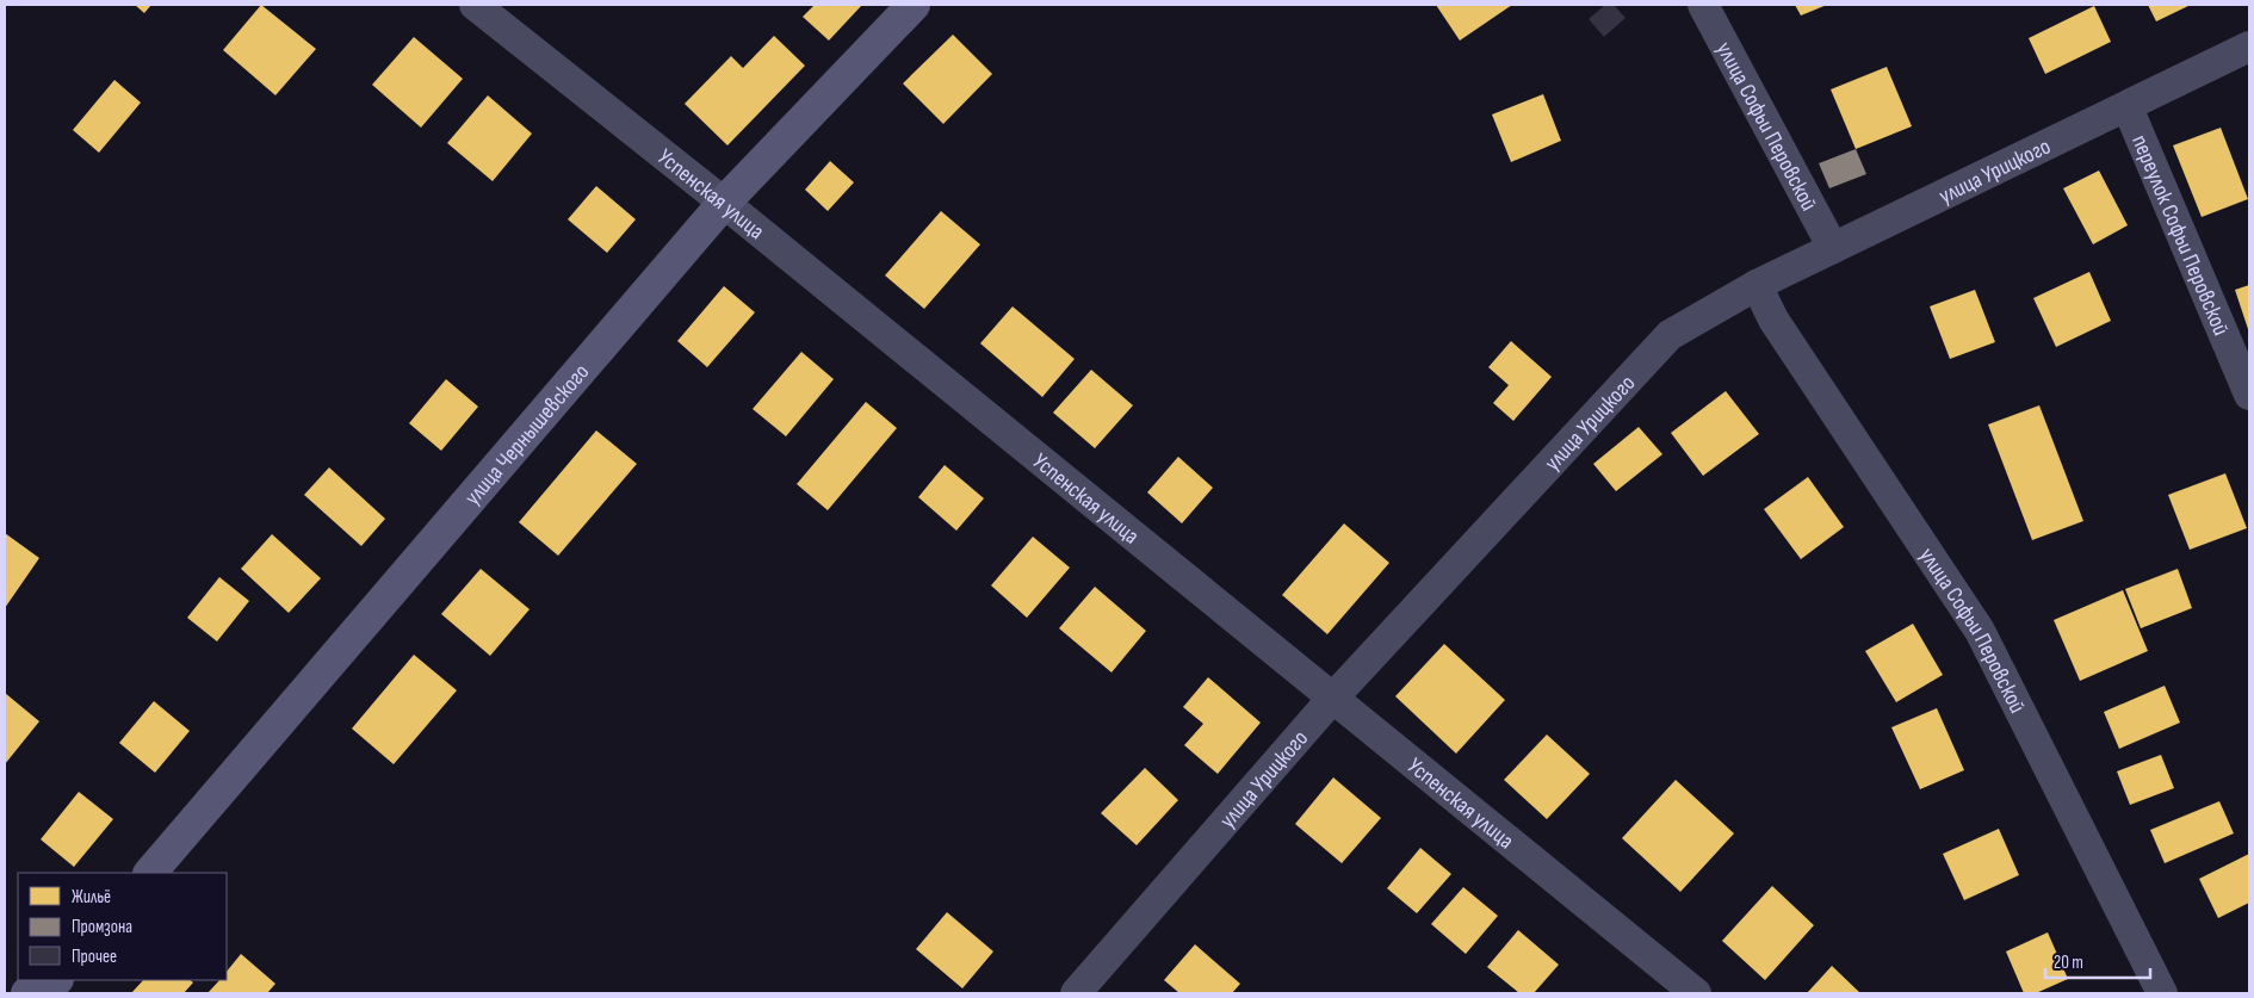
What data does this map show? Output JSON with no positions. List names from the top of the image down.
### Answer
{
  "streets": {
    "street": [
      "улица Софьи Перовской",
      "улица Урицкого",
      "Успенская улица",
      "переулок Софьи Перовской",
      "улица Чернышевского"
    ]
  },
  "crossings": [
    ["улица Софьи Перовской", "улица Урицкого"],
    ["улица Урицкого", "Успенская улица"],
    ["улица Урицкого", "переулок Софьи Перовской"],
    ["Успенская улица", "улица Чернышевского"]
  ],
  "legend": ["Жильё", "Промзона", "Прочее"],
  "scale_bar": "20 m"
}
